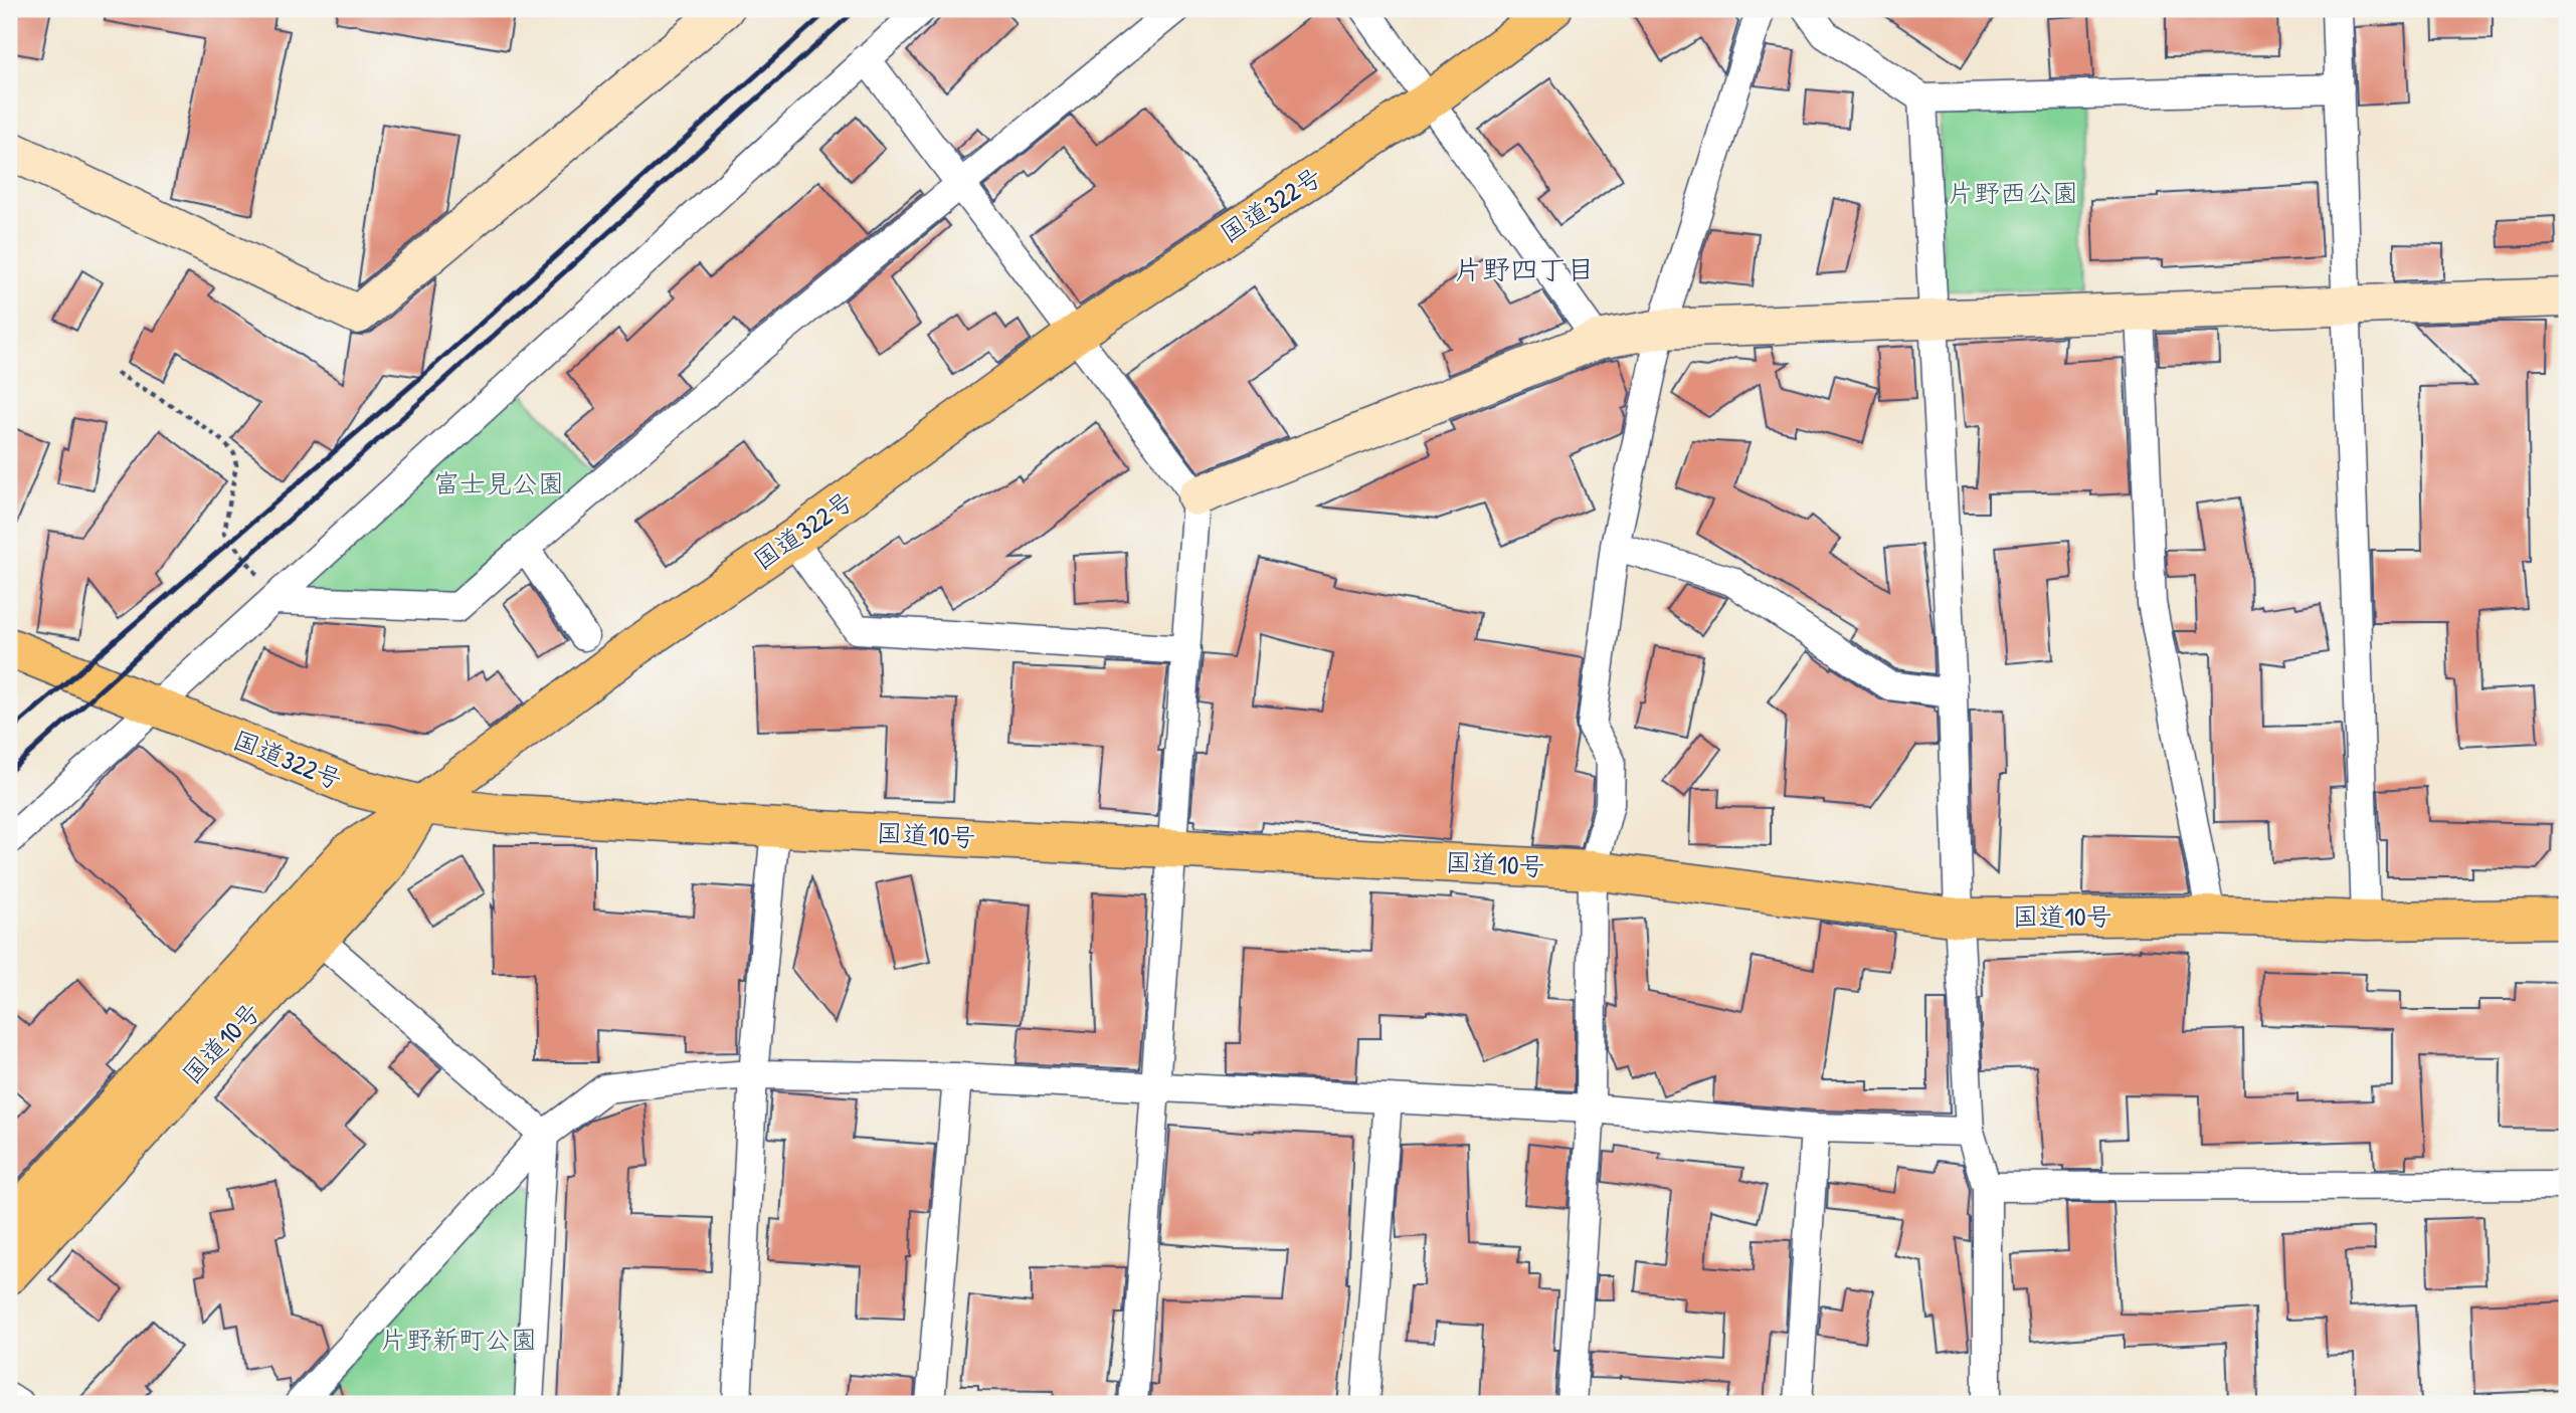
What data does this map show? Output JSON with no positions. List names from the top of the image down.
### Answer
{
  "streets": {
    "highway": ["国道322号", "国道10号"]
  },
  "crossings": [
    ["国道322号", "国道10号"]
  ],
  "districts": ["片野四丁目"],
  "parks": ["片野西公園", "富士見公園", "片野新町公園"]
}
